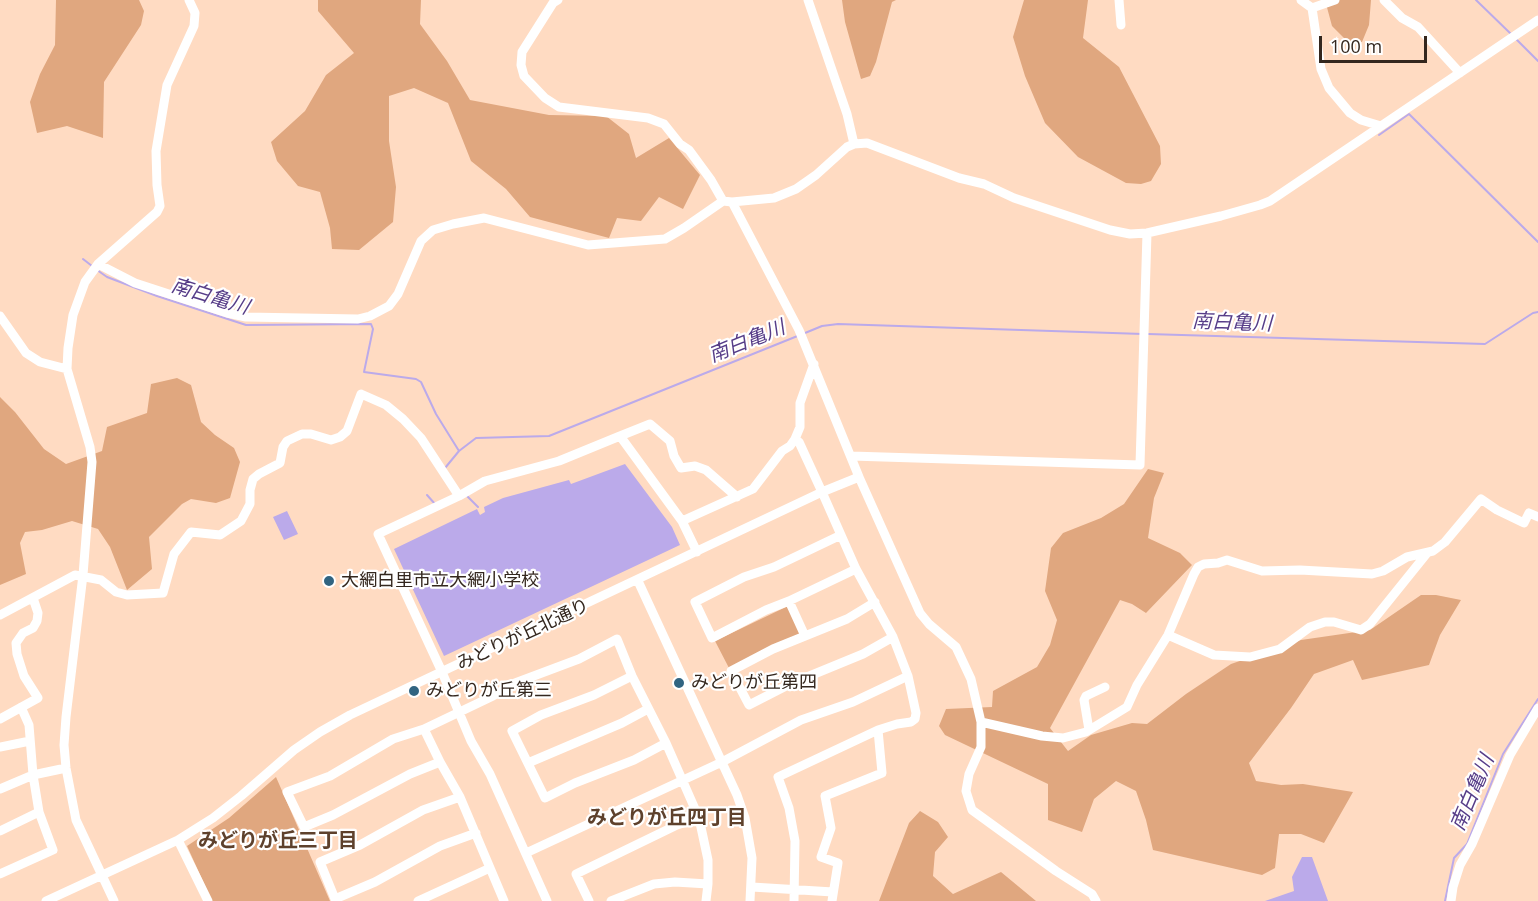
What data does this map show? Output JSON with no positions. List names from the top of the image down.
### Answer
{
  "streets": {
    "street": ["みどりが丘北通り"]
  },
  "districts": ["みどりが丘四丁目", "みどりが丘三丁目"],
  "water": ["南白亀川"],
  "places": ["大網白里市立大網小学校", "みどりが丘第四", "みどりが丘第三"],
  "scale_bar": "100 m"
}
